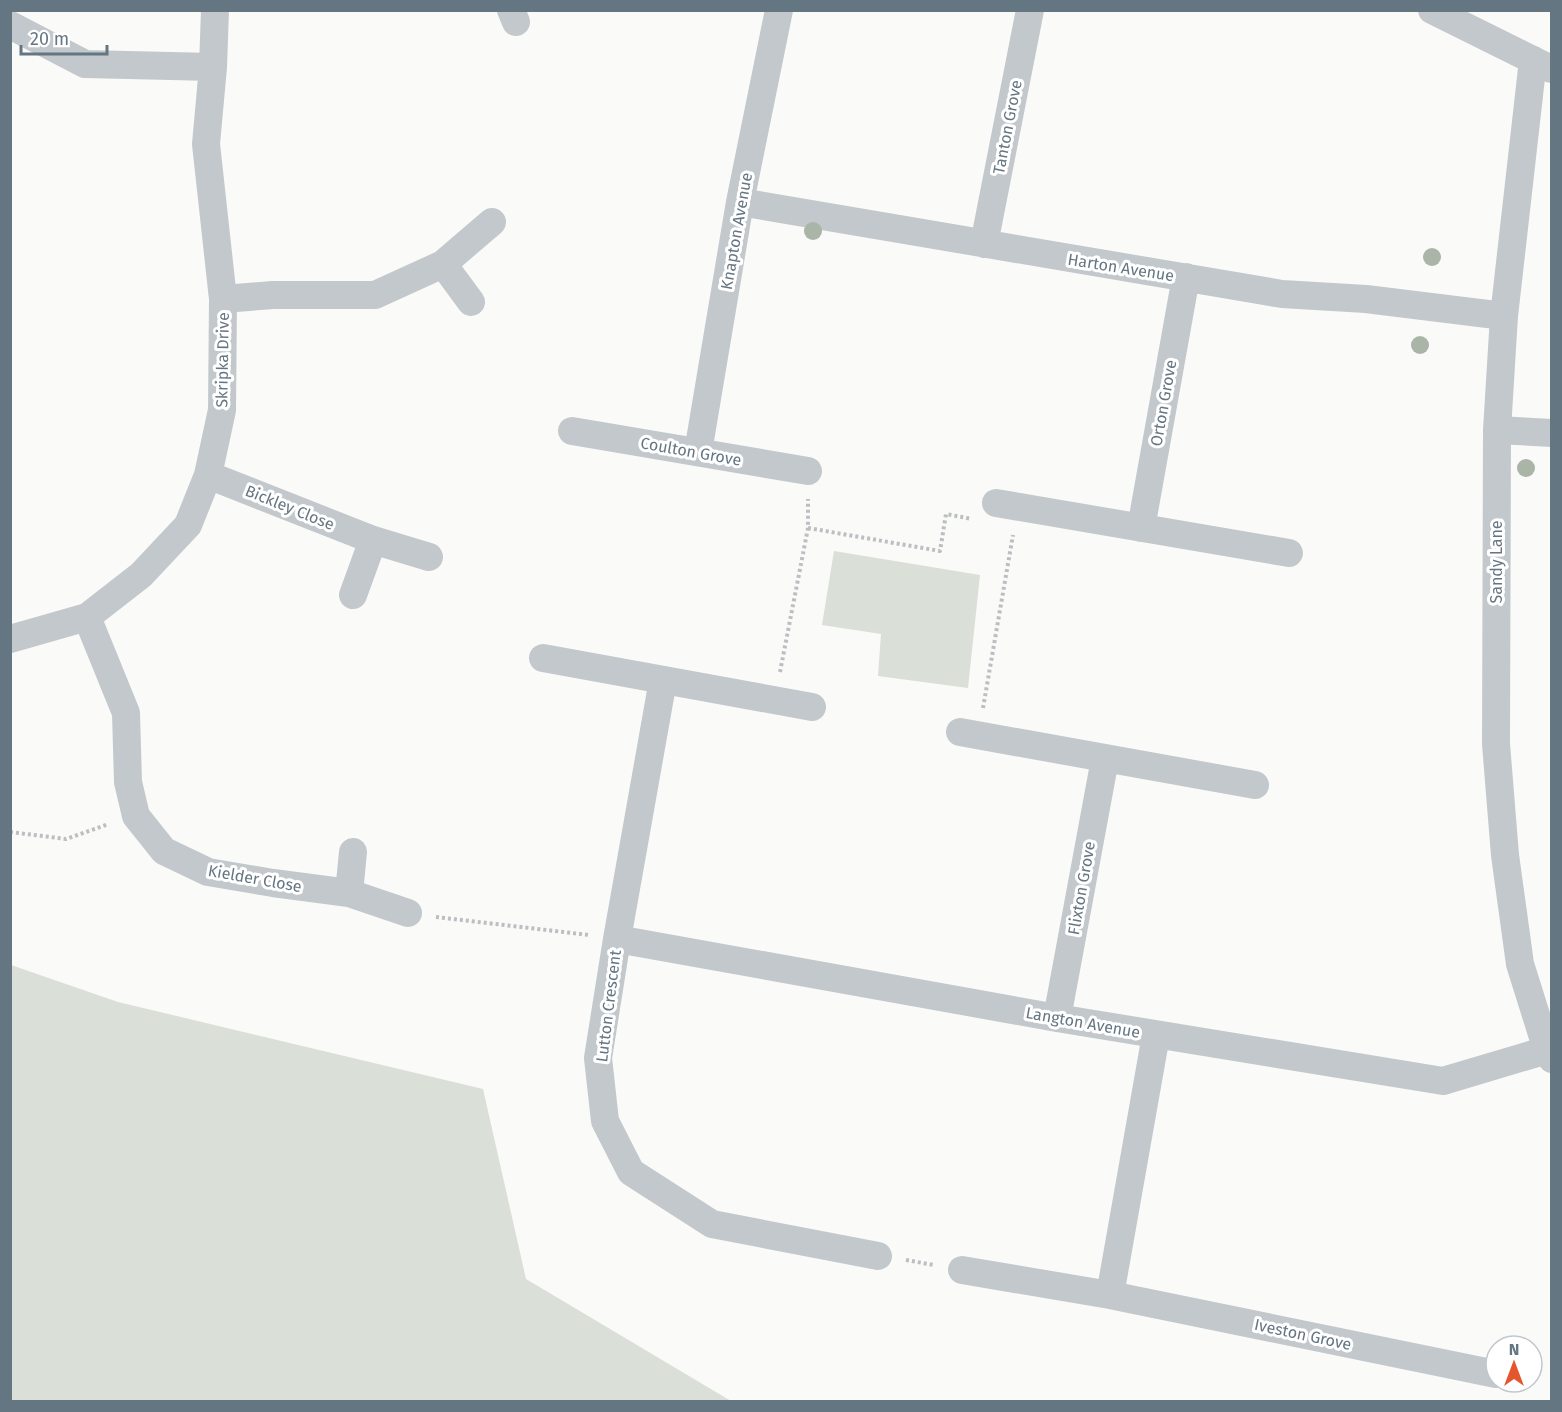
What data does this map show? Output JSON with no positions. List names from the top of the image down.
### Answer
{
  "streets": {
    "street": [
      "Tanton Grove",
      "Knapton Avenue",
      "Harton Avenue",
      "Skripka Drive",
      "Orton Grove",
      "Coulton Grove",
      "Bickley Close",
      "Sandy Lane",
      "Kielder Close",
      "Flixton Grove",
      "Lutton Crescent",
      "Langton Avenue",
      "Iveston Grove"
    ]
  },
  "crossings": [
    ["Tanton Grove", "Harton Avenue"],
    ["Knapton Avenue", "Harton Avenue"],
    ["Knapton Avenue", "Coulton Grove"],
    ["Harton Avenue", "Orton Grove"],
    ["Harton Avenue", "Sandy Lane"],
    ["Skripka Drive", "Bickley Close"],
    ["Skripka Drive", "Kielder Close"],
    ["Sandy Lane", "Langton Avenue"],
    ["Flixton Grove", "Langton Avenue"],
    ["Lutton Crescent", "Langton Avenue"]
  ],
  "scale_bar": "20 m",
  "north": "top"
}
